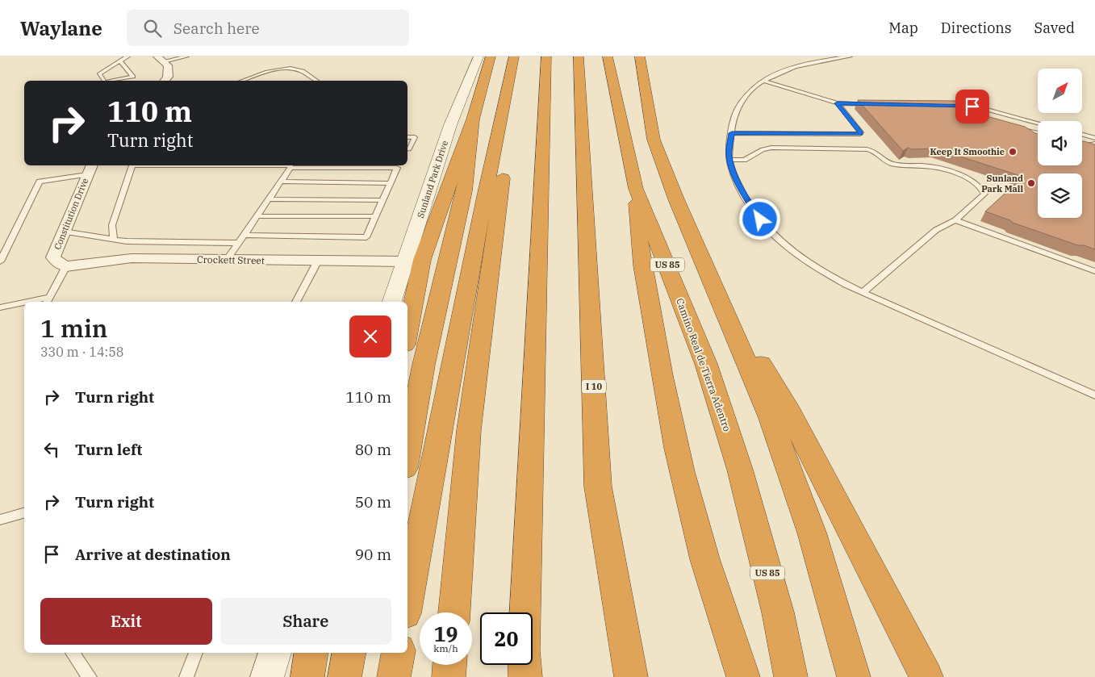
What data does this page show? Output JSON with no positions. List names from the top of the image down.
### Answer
{
  "streets": {
    "highway": ["US 85", "Camino Real de Tierra Adentro", "I 10"],
    "main road": ["Sunland Park Drive"],
    "street": ["Constitution Drive", "Crockett Street"]
  },
  "crossings": [
    ["Sunland Park Drive", "Crockett Street"],
    ["Constitution Drive", "Crockett Street"]
  ],
  "places": ["Keep It Smoothie", "Sunland Park Mall"],
  "north": "top right",
  "page": {
    "header": "Waylane",
    "search": "Search here",
    "nav": ["Map", "Directions", "Saved"],
    "turn": ["110 m", "Turn right"],
    "heading": ["1 min", "330 m · 14:58"],
    "list": [
      {
        "name": "Turn right",
        "value": "110 m"
      },
      {
        "name": "Turn left",
        "value": "80 m"
      },
      {
        "name": "Turn right",
        "value": "50 m"
      },
      {
        "name": "Arrive at destination",
        "value": "90 m"
      }
    ],
    "buttons": ["Exit", "Share"],
    "speed": "19 km/h",
    "limit": "20"
  }
}
